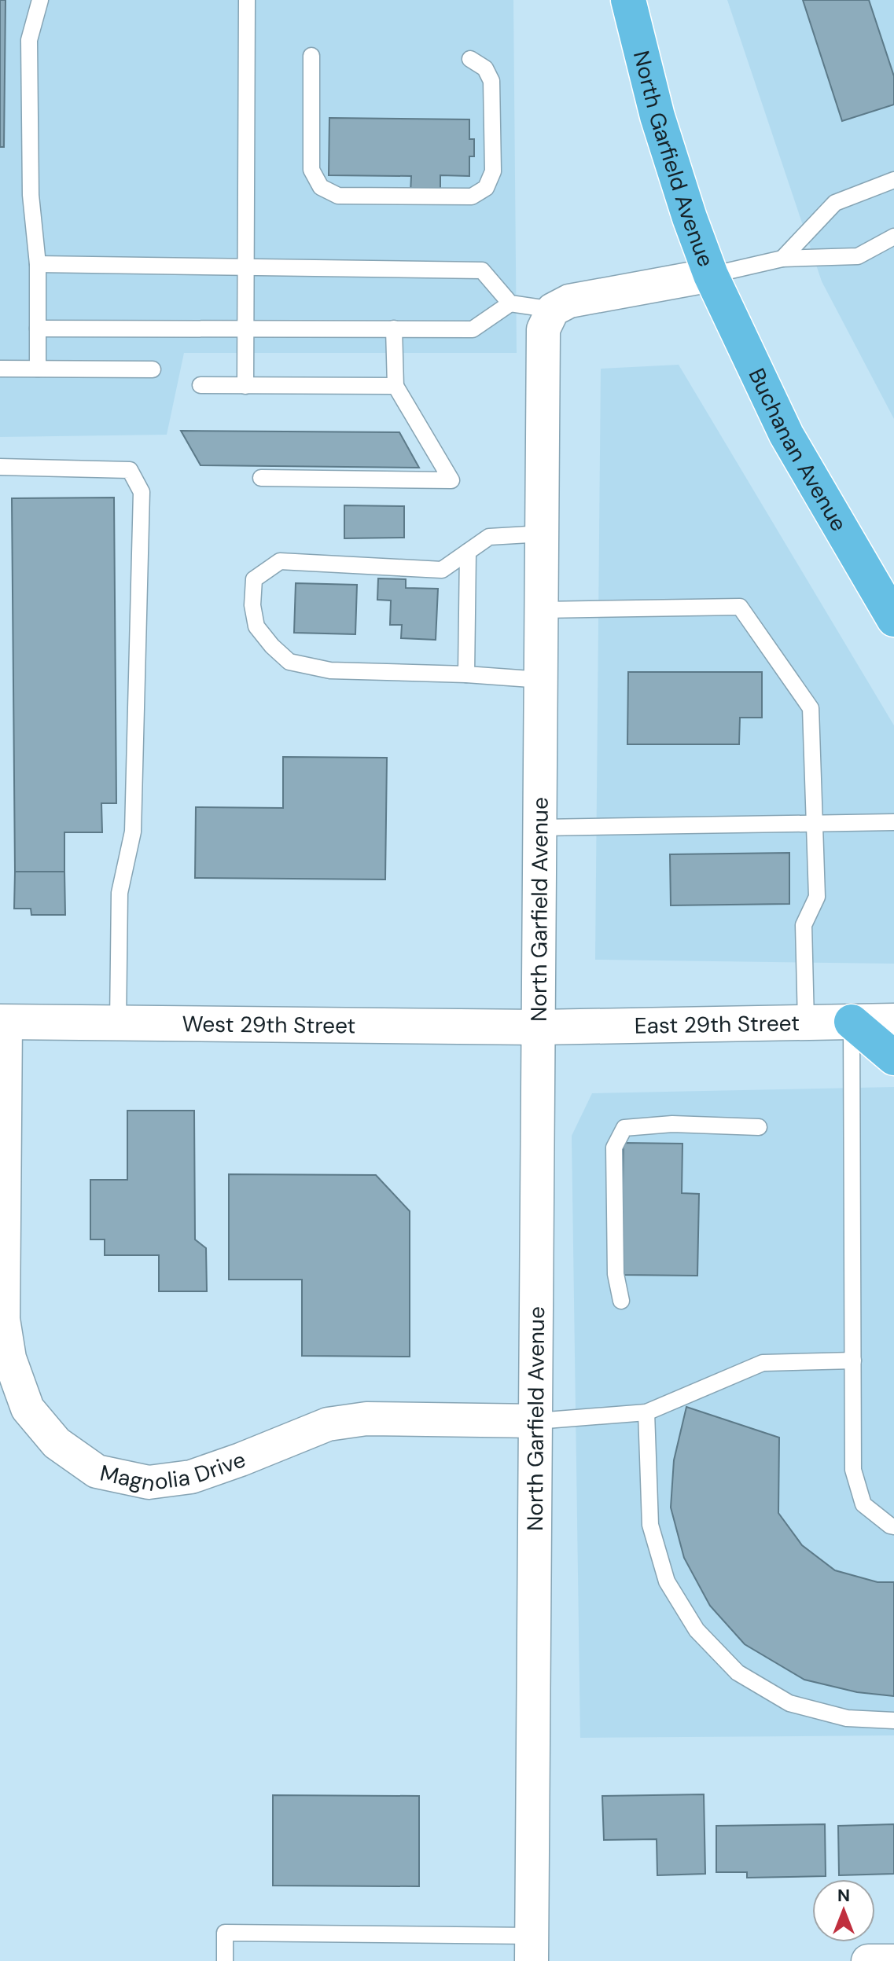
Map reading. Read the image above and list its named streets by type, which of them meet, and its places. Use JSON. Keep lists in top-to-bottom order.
{
  "streets": {
    "highway": ["North Garfield Avenue", "Buchanan Avenue"],
    "main road": ["East 29th Street", "West 29th Street"],
    "street": ["Magnolia Drive"]
  },
  "crossings": [
    ["North Garfield Avenue", "Buchanan Avenue"],
    ["North Garfield Avenue", "East 29th Street"],
    ["North Garfield Avenue", "West 29th Street"],
    ["North Garfield Avenue", "Magnolia Drive"],
    ["East 29th Street", "West 29th Street"],
    ["West 29th Street", "Magnolia Drive"]
  ],
  "north": "top"
}
